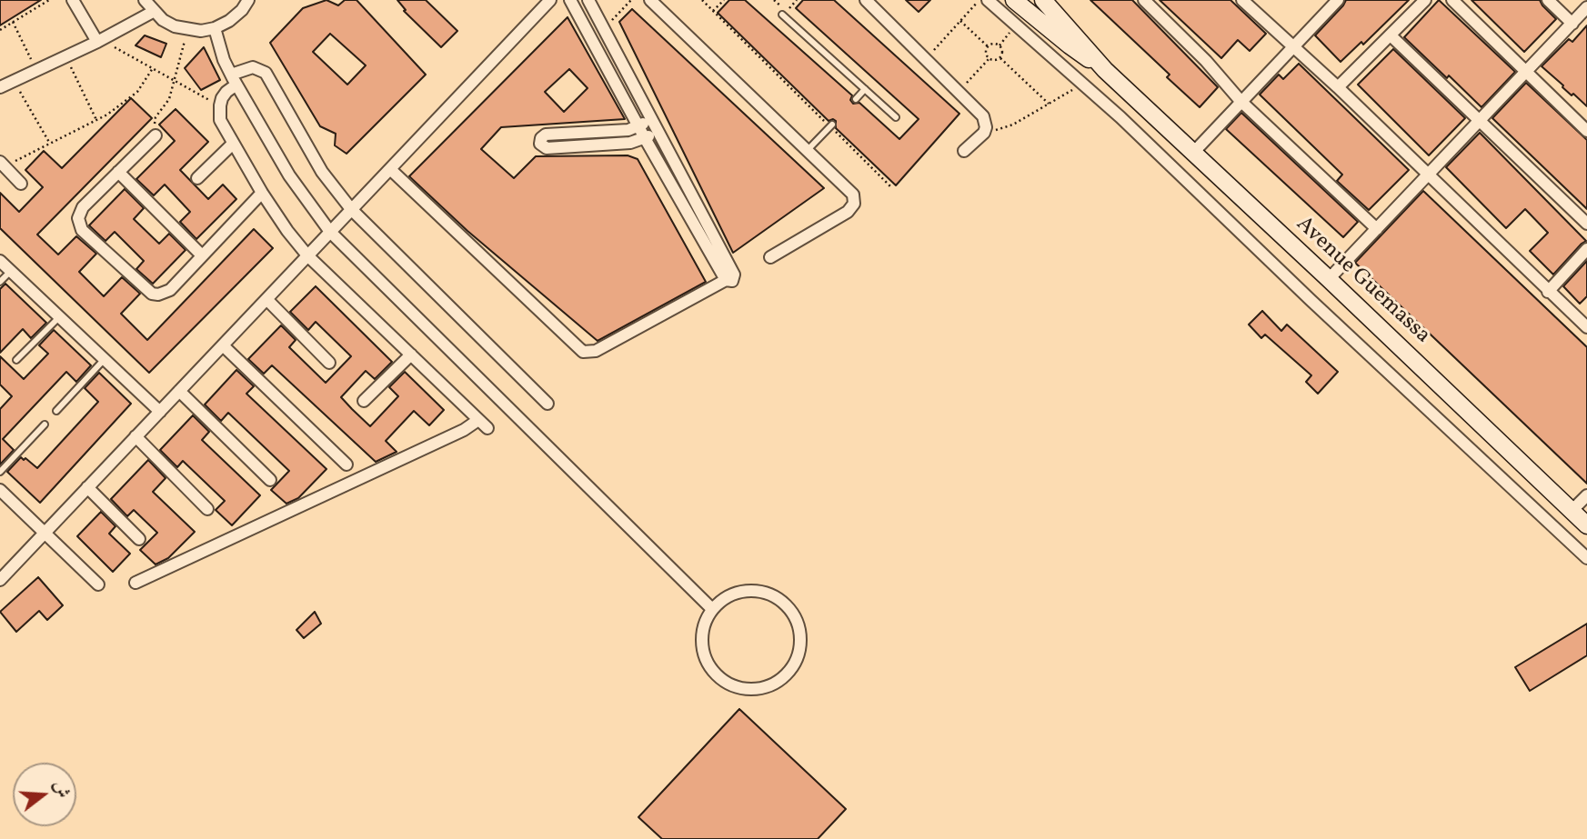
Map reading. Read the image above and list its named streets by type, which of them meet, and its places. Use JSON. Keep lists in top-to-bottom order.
{
  "streets": {
    "main road": ["Avenue Guemassa"]
  },
  "north": "right"
}
